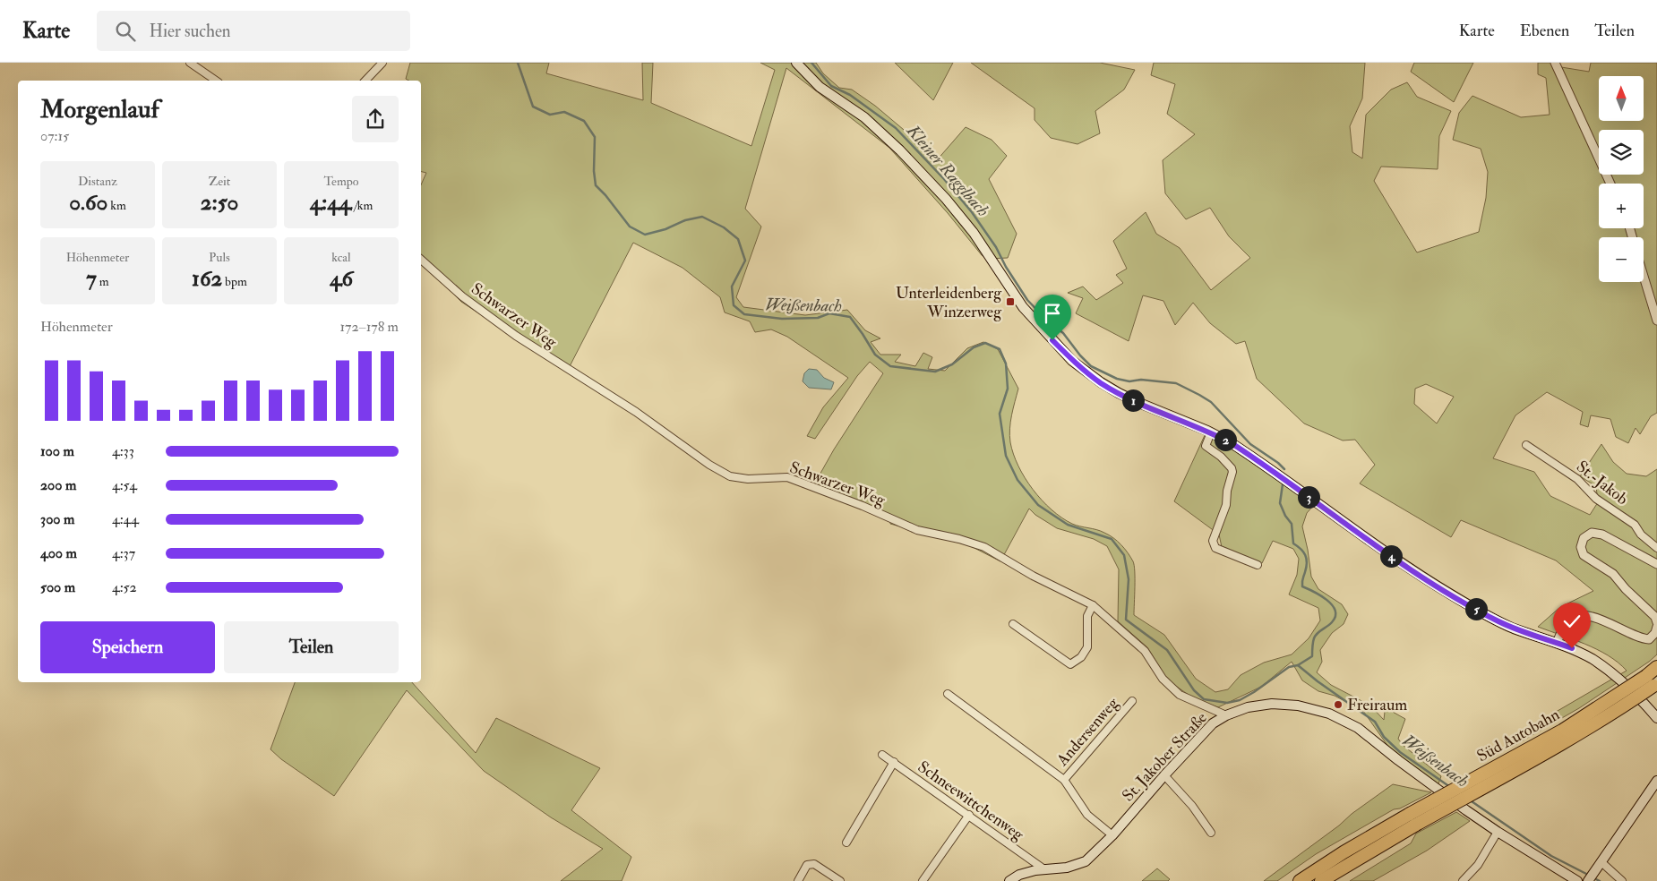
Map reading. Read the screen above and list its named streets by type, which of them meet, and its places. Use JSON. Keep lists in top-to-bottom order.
{
  "streets": {
    "highway": ["Süd Autobahn"],
    "main road": ["St. Jakober Straße"],
    "street": [
      "Schwarzer Weg",
      "St.-Jakob",
      "Andersenweg",
      "Schneewittchenweg"
    ]
  },
  "crossings": [
    ["Schwarzer Weg", "St. Jakober Straße"],
    ["St. Jakober Straße", "Schneewittchenweg"]
  ],
  "water": ["Kleiner Ragglbach", "Weißenbach"],
  "places": {
    "transit": ["Unterleidenberg Winzerweg"],
    "other": ["Freiraum"]
  },
  "north": "top",
  "page": {
    "header": "Karte",
    "search": "Hier suchen",
    "nav": ["Karte", "Ebenen", "Teilen"],
    "map_buttons": ["+", "−"],
    "heading": ["Morgenlauf", "07:15"],
    "stats": [
      ["Distanz", "0.60 km"],
      ["Zeit", "2:50"],
      ["Tempo", "4:44 /km"],
      ["Höhenmeter", "7 m"],
      ["Puls", "162 bpm"],
      ["kcal", "46"]
    ],
    "chart": ["Höhenmeter", "172–178 m"],
    "pins": [
      "1",
      "2",
      "3",
      "4",
      "5"
    ],
    "list": [
      {
        "name": "100 m",
        "note": "4:33"
      },
      {
        "name": "200 m",
        "note": "4:54"
      },
      {
        "name": "300 m",
        "note": "4:44"
      },
      {
        "name": "400 m",
        "note": "4:37"
      },
      {
        "name": "500 m",
        "note": "4:52"
      }
    ],
    "buttons": ["Speichern", "Teilen"]
  }
}
